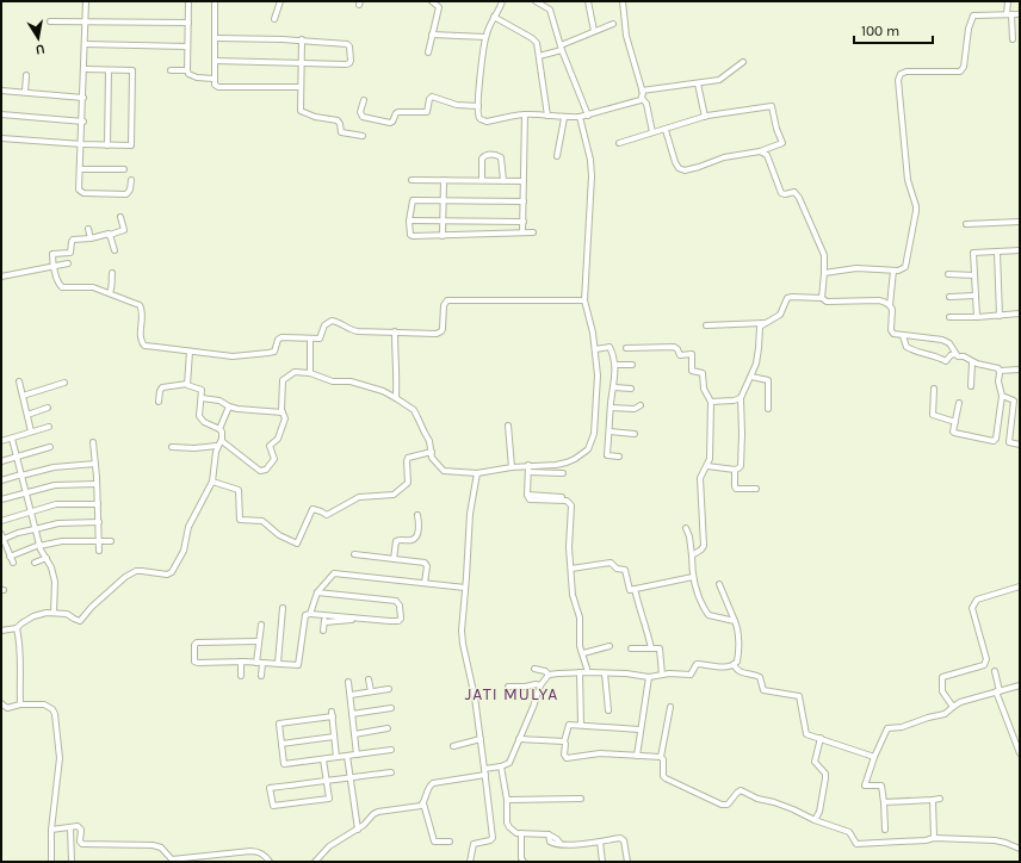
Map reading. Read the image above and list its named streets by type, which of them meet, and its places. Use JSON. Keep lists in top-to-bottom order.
{
  "districts": ["JATI MULYA"],
  "scale_bar": "100 m",
  "north": "bottom"
}
